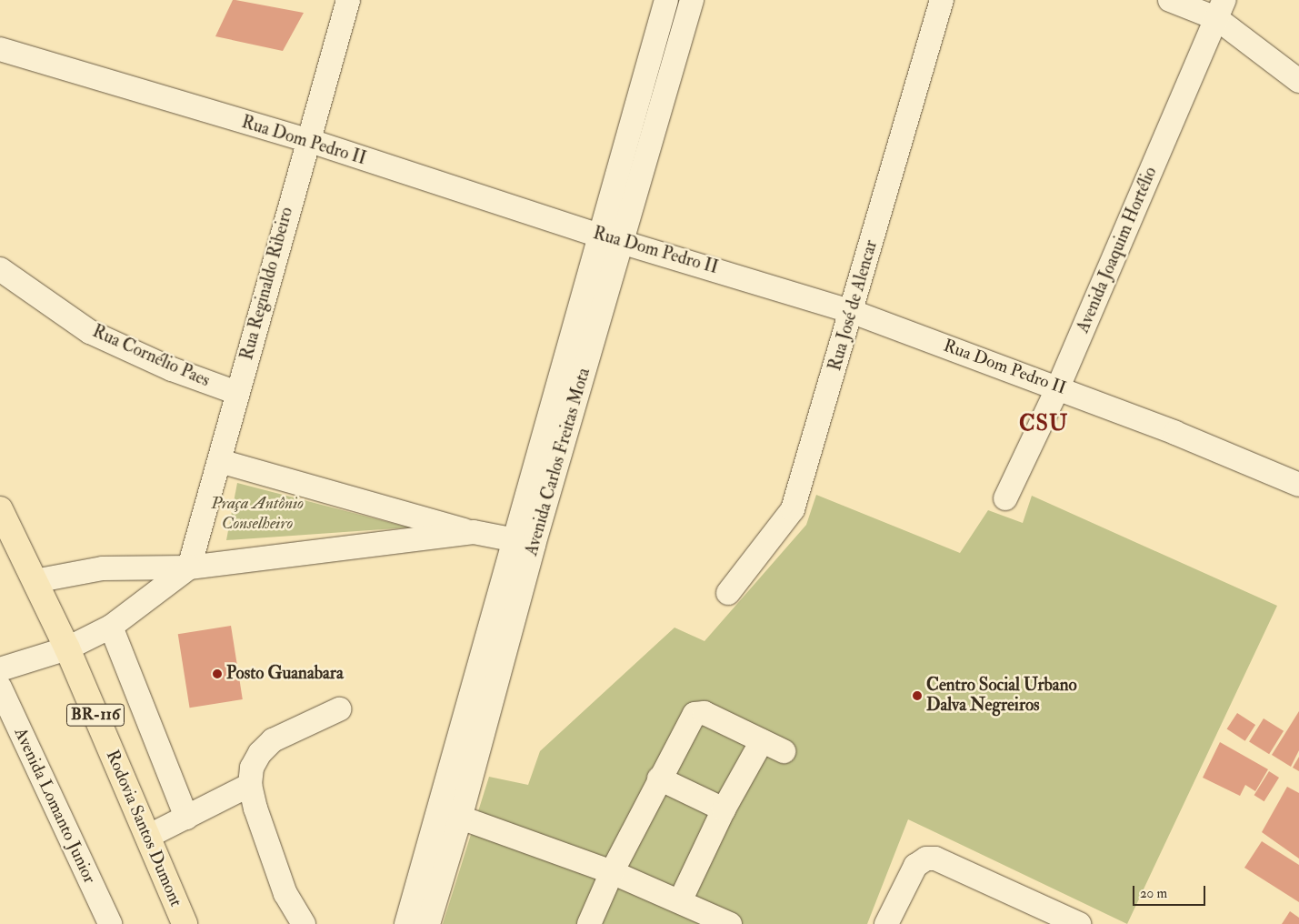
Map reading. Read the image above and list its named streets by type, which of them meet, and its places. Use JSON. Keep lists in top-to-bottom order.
{
  "streets": {
    "highway": ["BR-116", "Rodovia Santos Dumont"],
    "street": [
      "Rua Dom Pedro II",
      "Avenida Joaquim Hortélio",
      "Rua Reginaldo Ribeiro",
      "Rua José de Alencar",
      "Rua Cornélio Paes",
      "Avenida Carlos Freitas Mota",
      "Avenida Lomanto Junior"
    ]
  },
  "crossings": [
    ["Rua Dom Pedro II", "Avenida Joaquim Hortélio"],
    ["Rua Dom Pedro II", "Rua Reginaldo Ribeiro"],
    ["Rua Dom Pedro II", "Rua José de Alencar"],
    ["Rua Dom Pedro II", "Avenida Carlos Freitas Mota"],
    ["Rua Reginaldo Ribeiro", "Rua Cornélio Paes"]
  ],
  "districts": ["CSU"],
  "parks": ["Praça Antônio Conselheiro"],
  "places": ["Posto Guanabara", "Centro Social Urbano Dalva Negreiros"],
  "scale_bar": "20 m"
}
